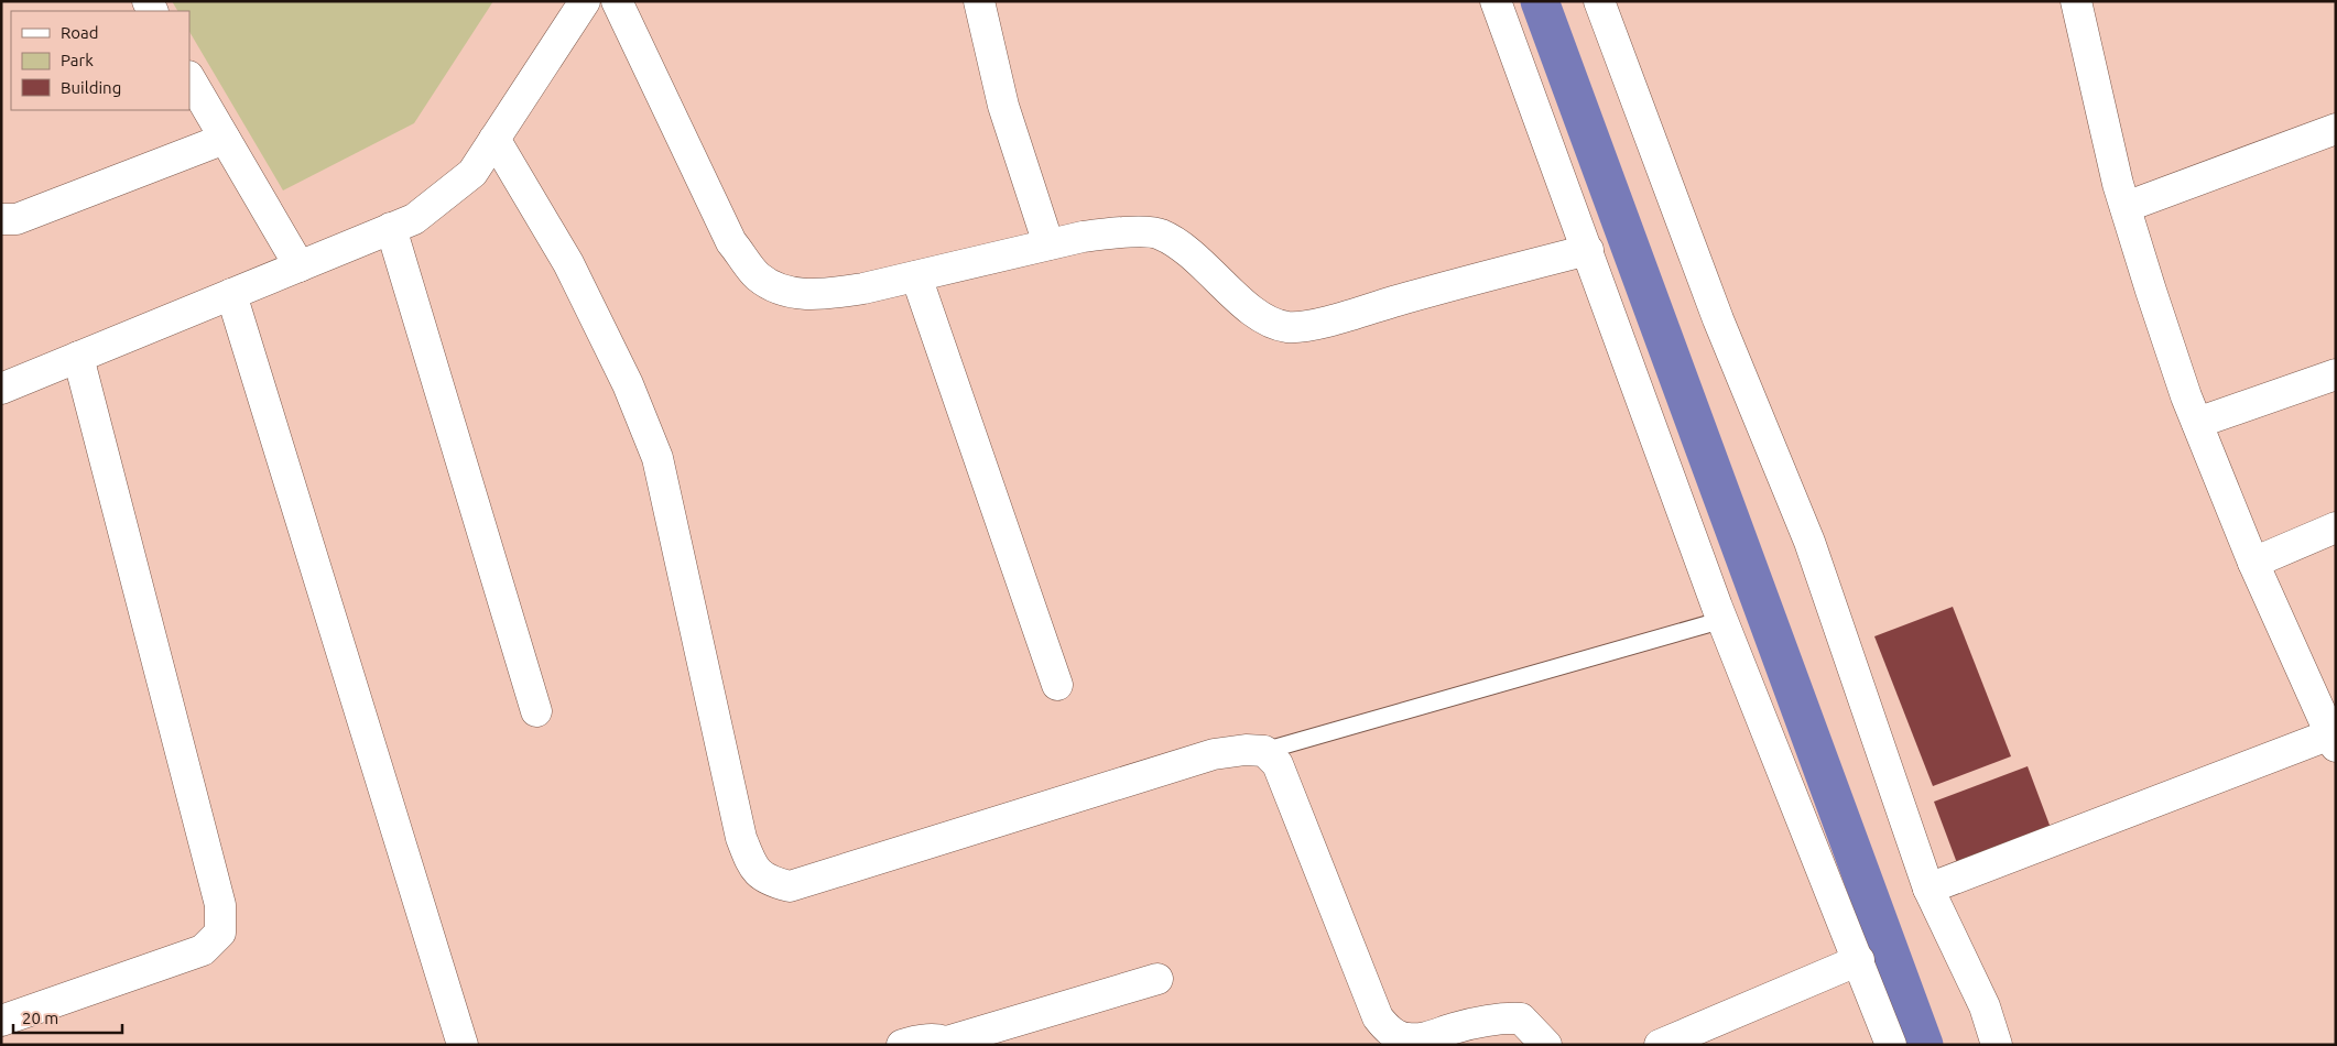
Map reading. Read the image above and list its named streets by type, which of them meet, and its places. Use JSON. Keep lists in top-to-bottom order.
{
  "legend": ["Road", "Park", "Building"],
  "scale_bar": "20 m"
}
